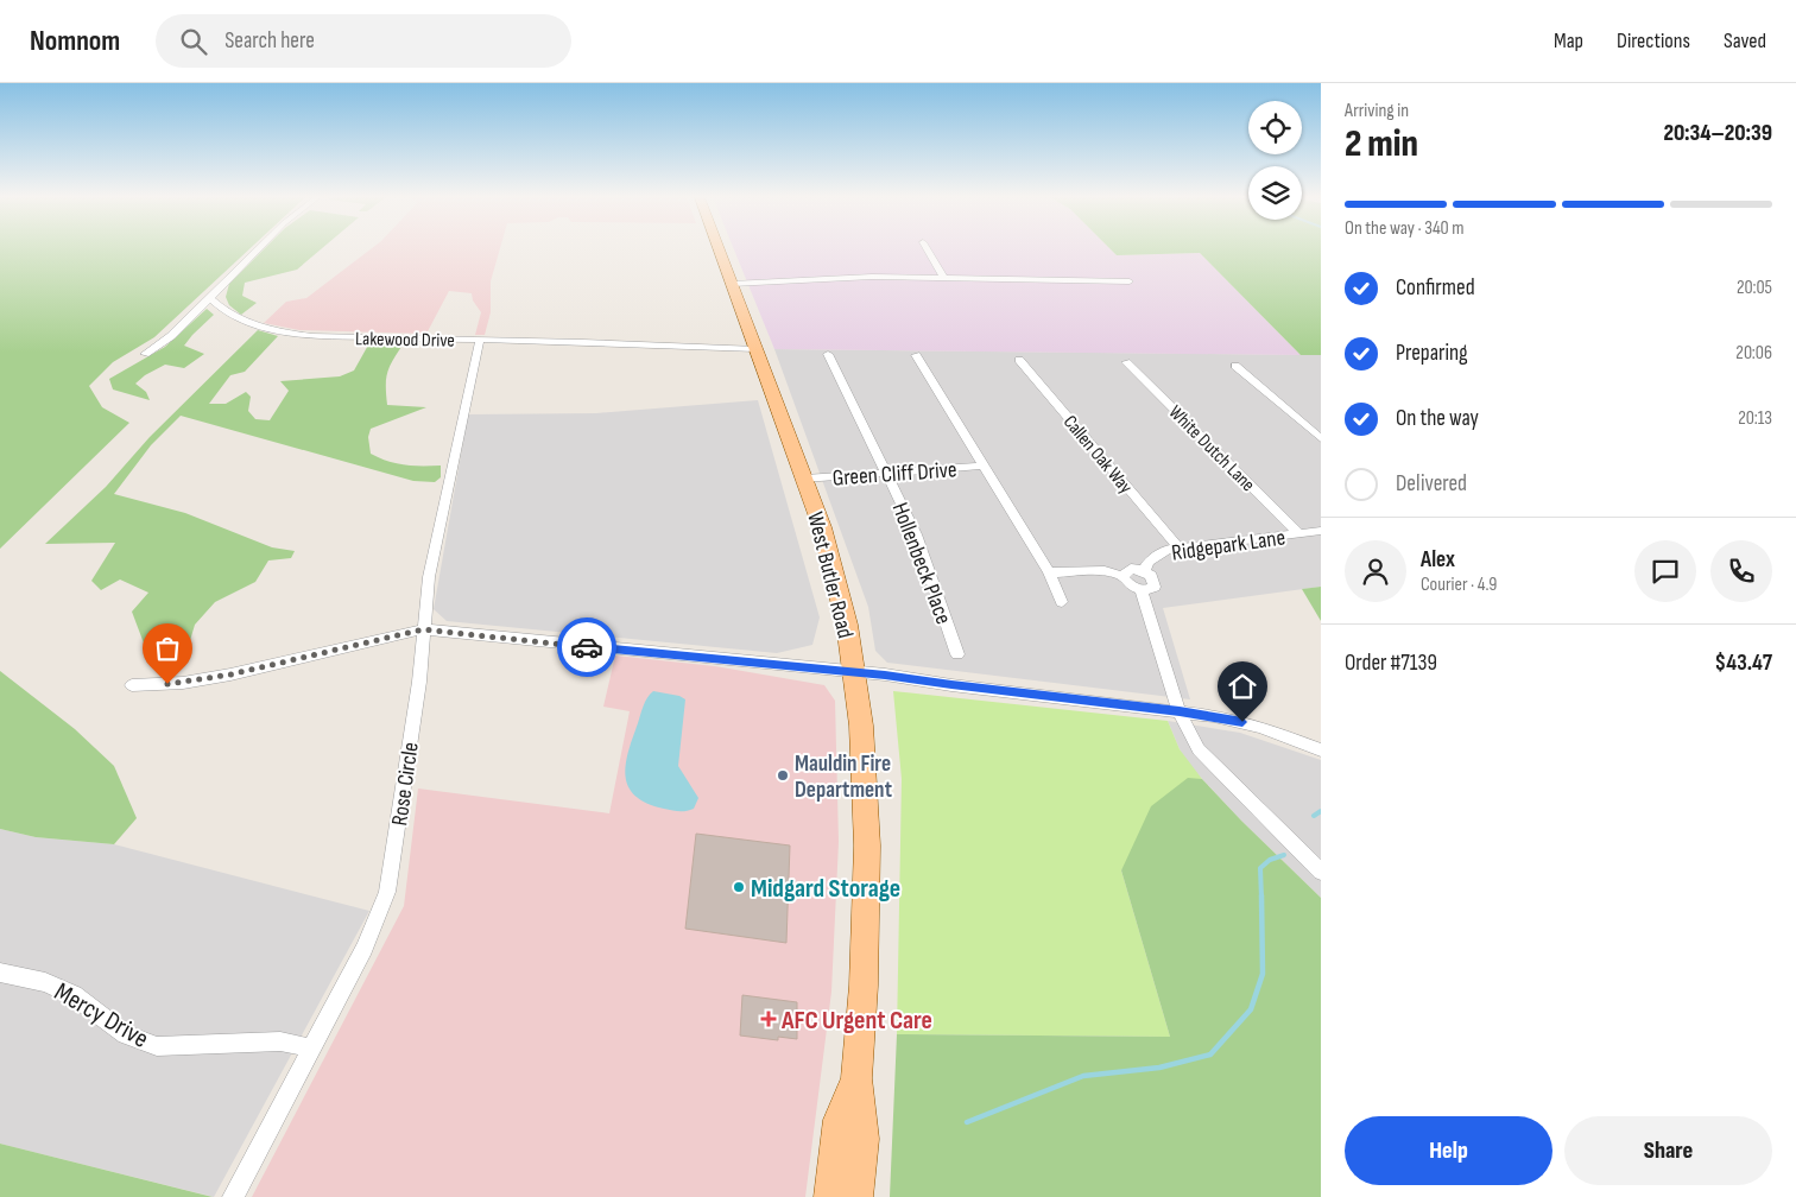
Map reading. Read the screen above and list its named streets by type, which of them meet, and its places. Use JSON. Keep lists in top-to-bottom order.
{
  "streets": {
    "main road": ["West Butler Road"],
    "street": [
      "Lakewood Drive",
      "White Dutch Lane",
      "Callen Oak Way",
      "Green Cliff Drive",
      "Ridgepark Lane",
      "Hollenbeck Place",
      "Rose Circle",
      "Mercy Drive"
    ]
  },
  "crossings": [
    ["Lakewood Drive", "West Butler Road"],
    ["Lakewood Drive", "Rose Circle"],
    ["White Dutch Lane", "Ridgepark Lane"],
    ["Callen Oak Way", "Ridgepark Lane"],
    ["Green Cliff Drive", "Hollenbeck Place"],
    ["Green Cliff Drive", "West Butler Road"],
    ["Rose Circle", "Mercy Drive"]
  ],
  "places": {
    "other": ["Mauldin Fire Department", "Midgard Storage"],
    "health": ["AFC Urgent Care"]
  },
  "page": {
    "header": "Nomnom",
    "search": "Search here",
    "nav": ["Map", "Directions", "Saved"],
    "heading": ["2 min", "Arriving in", "20:34–20:39"],
    "panel": [
      "Alex",
      "Courier · 4.9",
      "Order #7139",
      "$43.47"
    ],
    "bar": "On the way · 340 m",
    "list": [
      ["Confirmed", "20:05"],
      ["Preparing", "20:06"],
      ["On the way", "20:13"],
      "Delivered"
    ],
    "buttons": ["Help", "Share"]
  }
}
